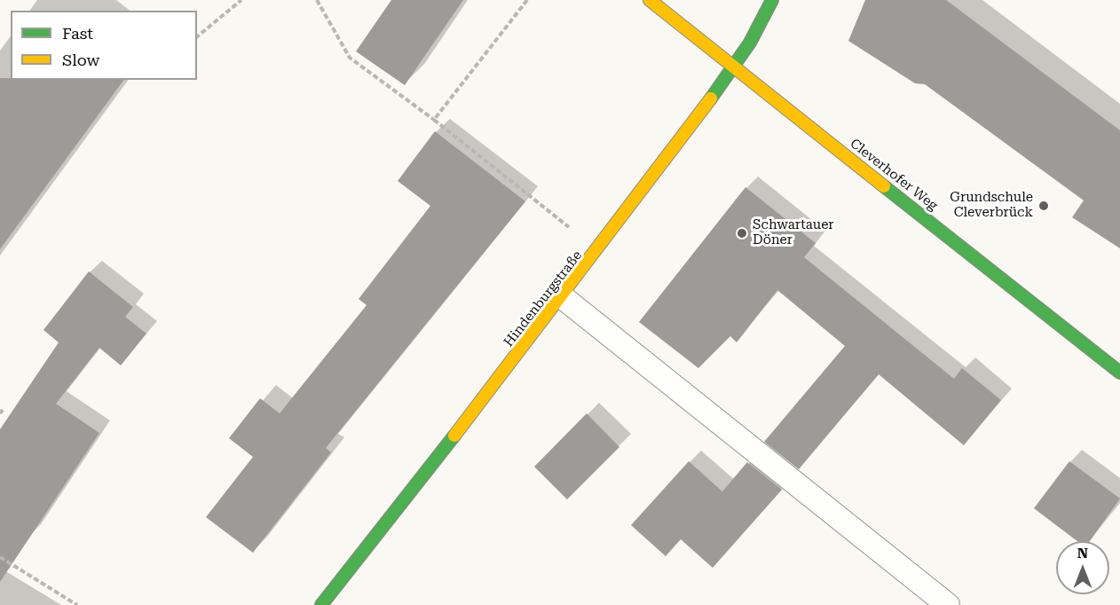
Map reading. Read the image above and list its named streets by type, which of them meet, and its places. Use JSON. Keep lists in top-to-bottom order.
{
  "streets": {
    "street": ["Cleverhofer Weg", "Hindenburgstraße"]
  },
  "crossings": [
    ["Cleverhofer Weg", "Hindenburgstraße"]
  ],
  "places": ["Grundschule Cleverbrück", "Schwartauer Döner"],
  "legend": ["Fast", "Slow"],
  "north": "top"
}
